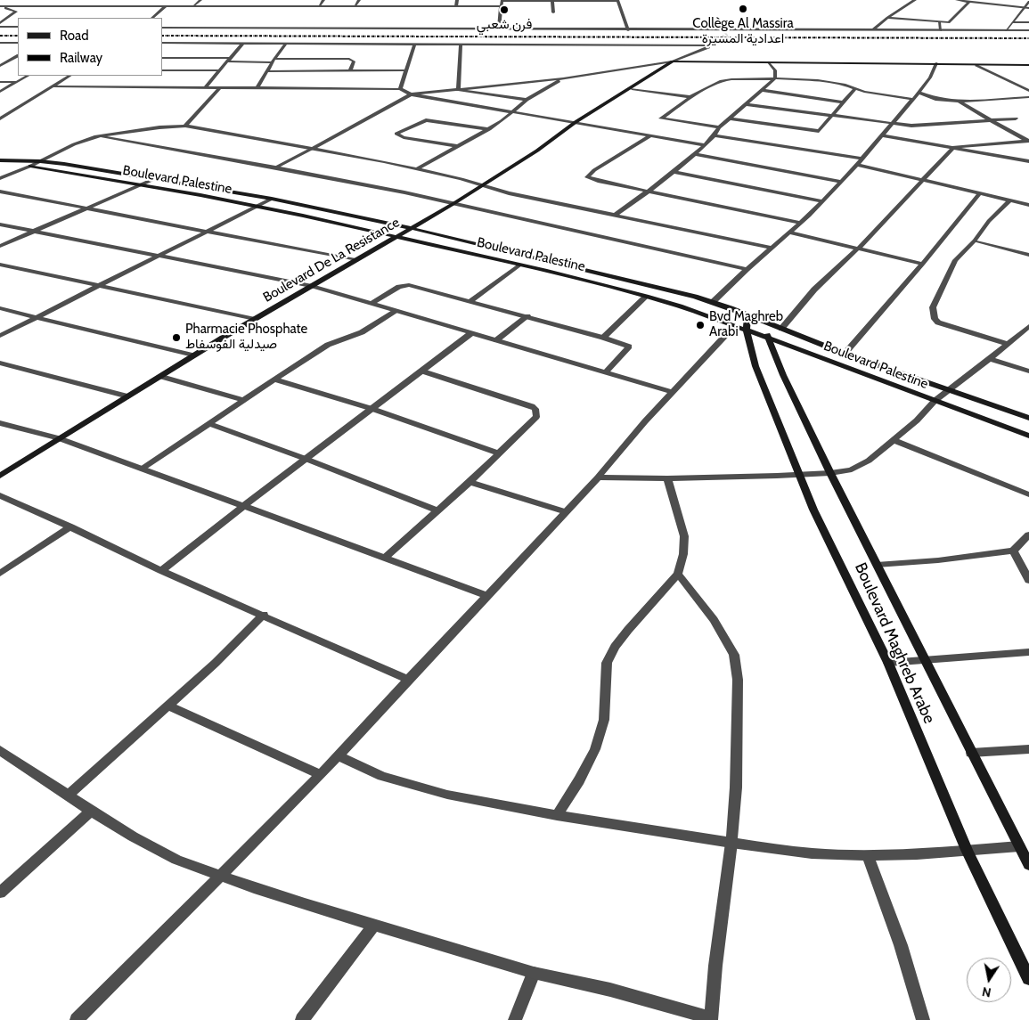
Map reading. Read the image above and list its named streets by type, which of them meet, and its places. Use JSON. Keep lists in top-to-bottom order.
{
  "streets": {
    "street": ["Boulevard Palestine", "Boulevard De La Resistance", "Boulevard Maghreb Arabe"]
  },
  "crossings": [
    ["Boulevard Palestine", "Boulevard De La Resistance"],
    ["Boulevard Palestine", "Boulevard Maghreb Arabe"]
  ],
  "places": [
    "Collège Al Massira اعدادية المسيرة",
    "فرن شعبي",
    "Bvd Maghreb Arabi",
    "Pharmacie Phosphate صيدلية الفوسفاط"
  ],
  "legend": ["Road", "Railway"],
  "north": "bottom"
}
